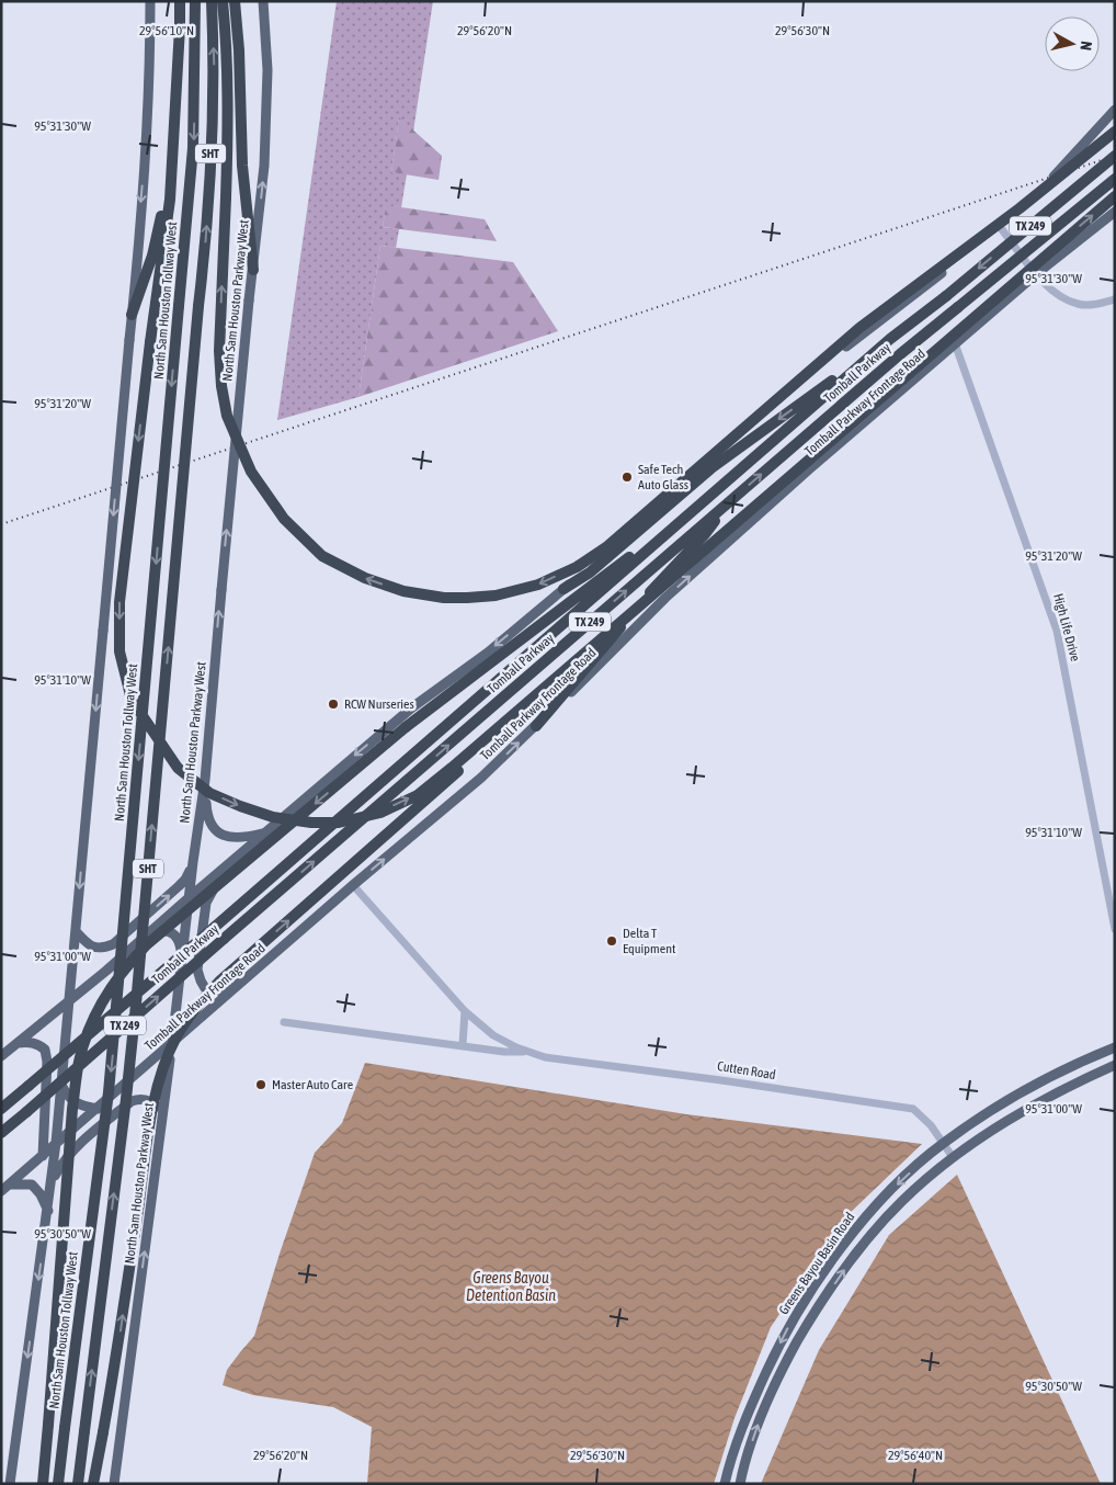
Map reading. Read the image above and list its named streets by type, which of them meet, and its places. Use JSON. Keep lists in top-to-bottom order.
{
  "streets": {
    "highway": [
      "SHT",
      "TX 249",
      "North Sam Houston Tollway West",
      "Tomball Parkway"
    ],
    "main road": ["North Sam Houston Parkway West", "Tomball Parkway Frontage Road", "Greens Bayou Basin Road"],
    "street": ["High Life Drive", "Cutten Road"]
  },
  "crossings": [
    ["North Sam Houston Parkway West", "Tomball Parkway Frontage Road"],
    ["Tomball Parkway Frontage Road", "High Life Drive"],
    ["Tomball Parkway Frontage Road", "Cutten Road"],
    ["Cutten Road", "Greens Bayou Basin Road"]
  ],
  "one_way": ["North Sam Houston Parkway West"],
  "water": ["Greens Bayou Detention Basin"],
  "places": [
    "Safe Tech Auto Glass",
    "RCW Nurseries",
    "Delta T Equipment",
    "Master Auto Care"
  ],
  "north": "right",
  "coordinates": [
    "29°56'10\"N",
    "29°56'20\"N",
    "29°56'30\"N",
    "95°31'30\"W",
    "95°31'20\"W",
    "95°31'10\"W",
    "95°31'00\"W",
    "95°30'50\"W",
    "29°56'40\"N"
  ]
}
